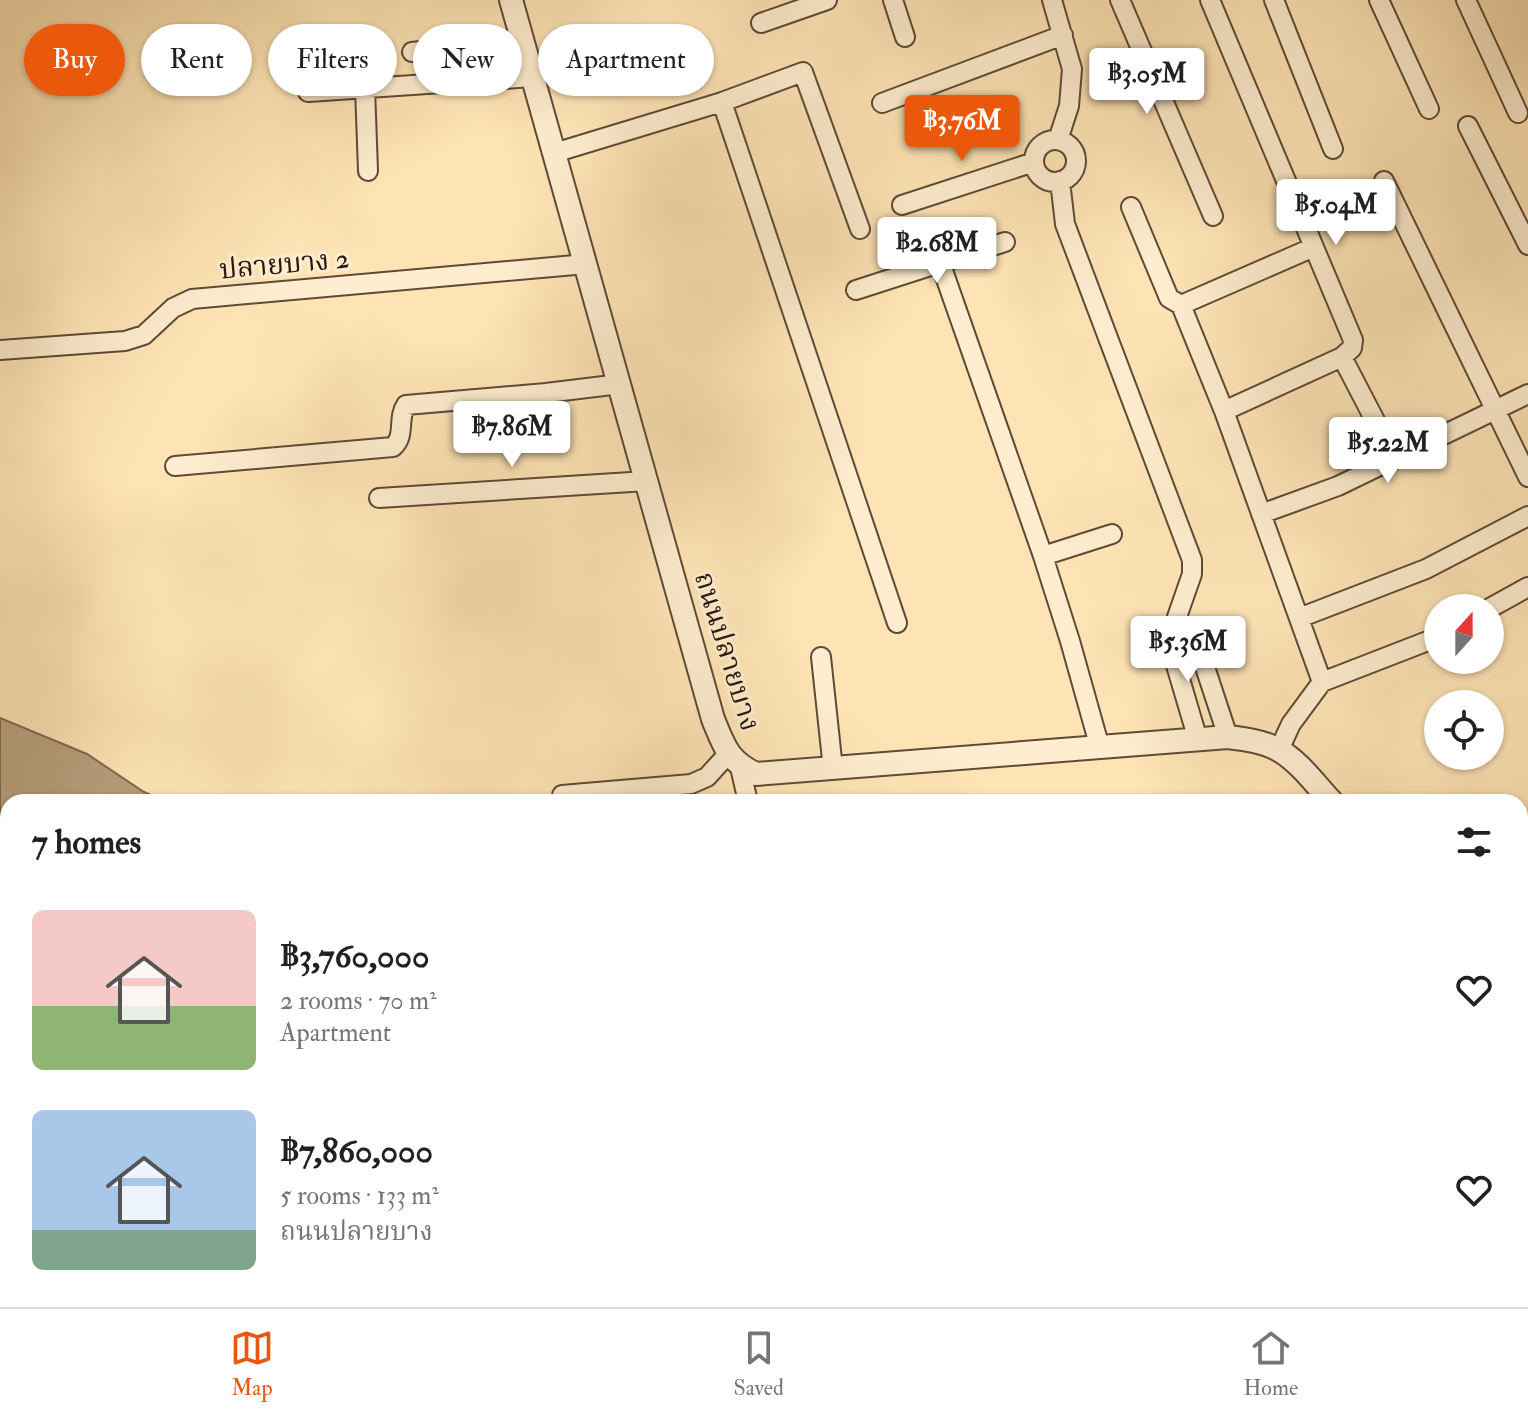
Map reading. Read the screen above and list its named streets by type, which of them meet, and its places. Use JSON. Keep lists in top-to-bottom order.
{
  "streets": {
    "street": ["ปลายบาง 2", "ถนนปลายบาง"]
  },
  "crossings": [
    ["ปลายบาง 2", "ถนนปลายบาง"]
  ],
  "north": "top",
  "page": {
    "chip": [
      "Buy",
      "Rent",
      "Filters",
      "New",
      "Apartment"
    ],
    "price": [
      "฿3.05M",
      "฿3.76M",
      "฿5.04M",
      "฿2.68M",
      "฿7.86M",
      "฿5.22M",
      "฿5.36M"
    ],
    "heading": "7 homes",
    "list": [
      {
        "name": "฿3,760,000",
        "note": "2 rooms · 70 m² · Apartment"
      },
      {
        "name": "฿7,860,000",
        "note": "5 rooms · 133 m² · ถนนปลายบาง"
      }
    ],
    "tabs": ["Map", "Saved", "Home"]
  }
}
